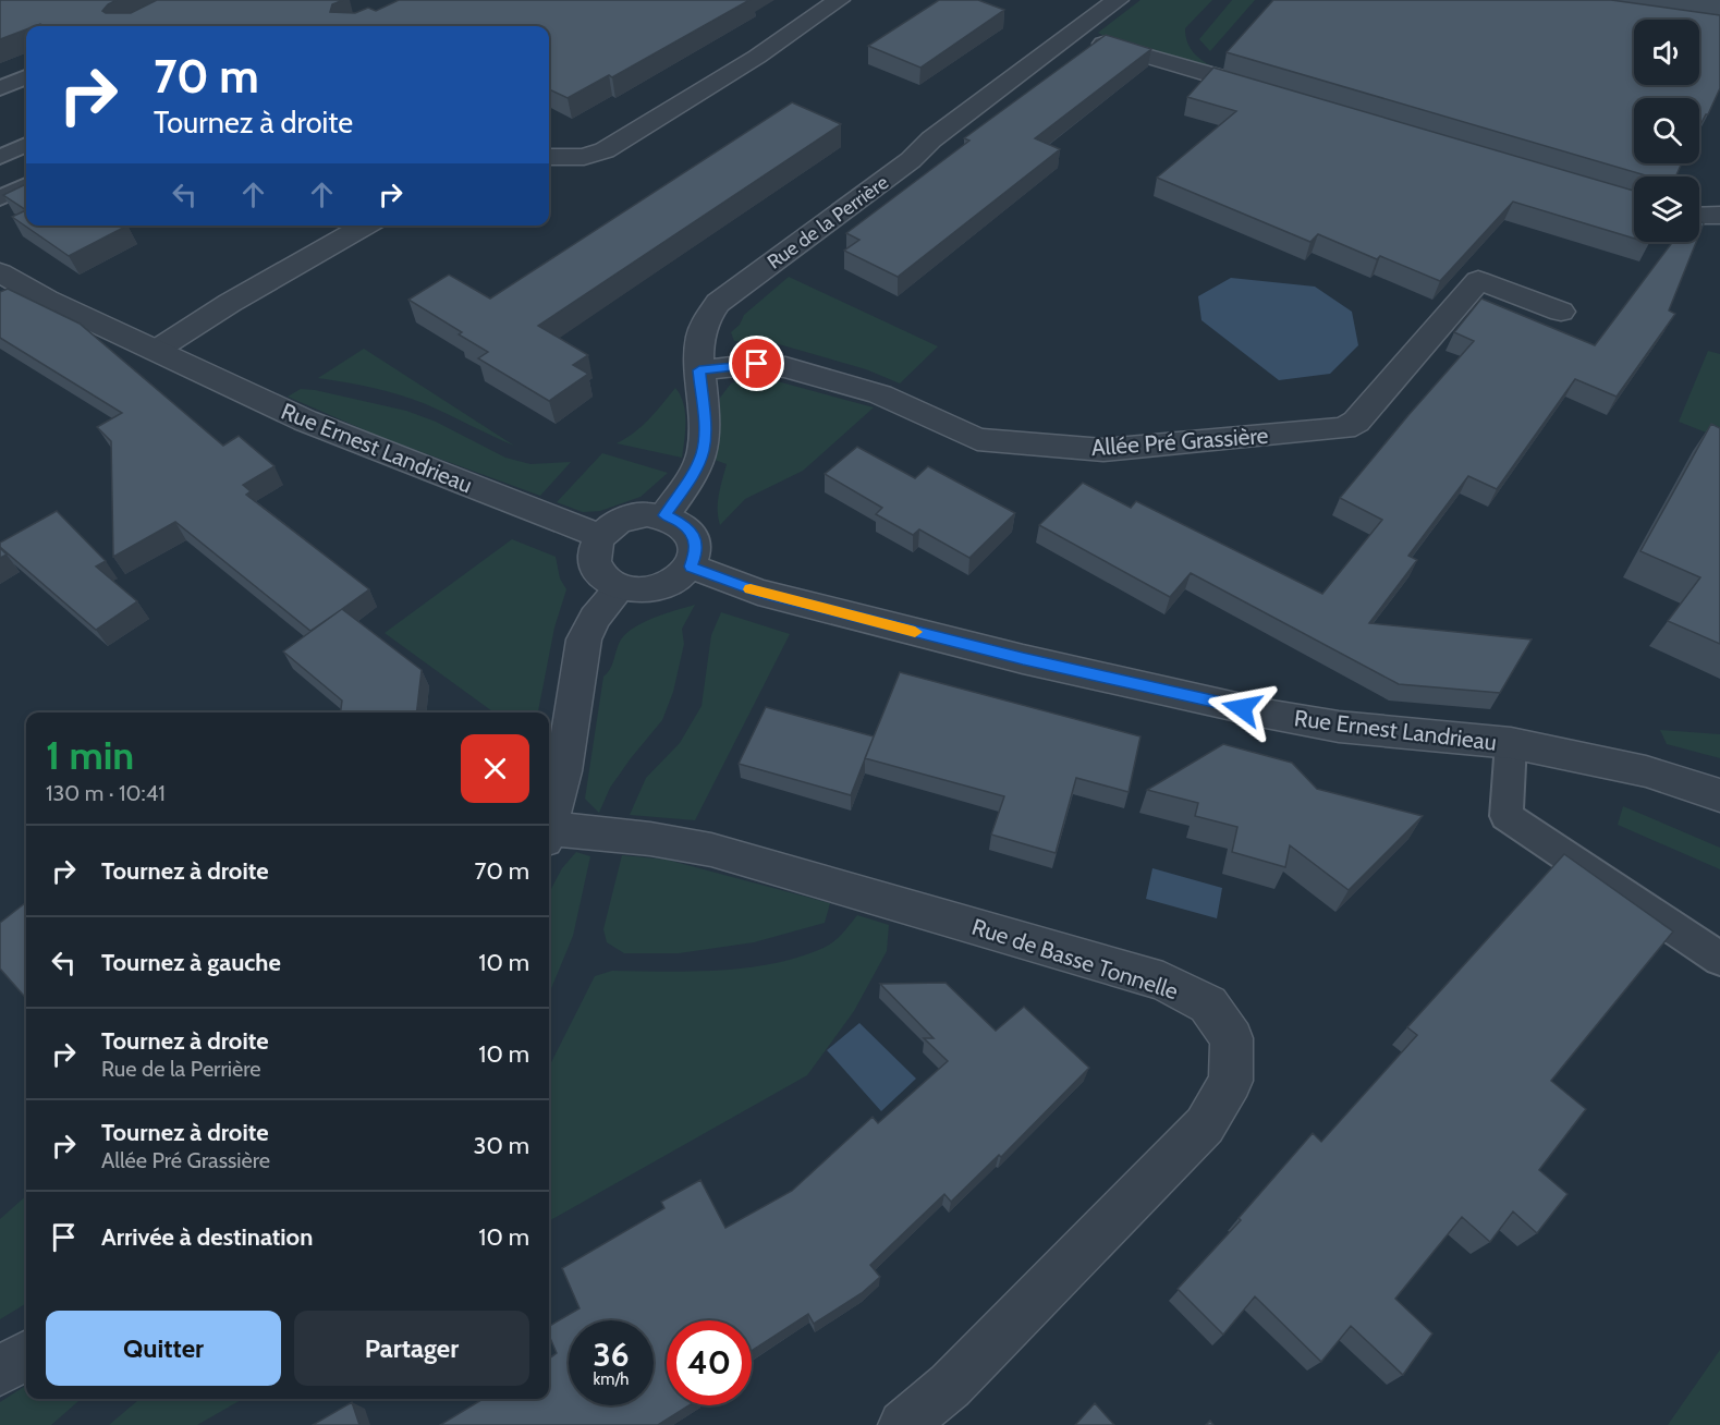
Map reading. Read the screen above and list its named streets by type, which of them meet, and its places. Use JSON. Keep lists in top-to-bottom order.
{
  "streets": {
    "street": [
      "Rue de la Perrière",
      "Allée Pré Grassière",
      "Rue Ernest Landrieau",
      "Rue de Basse Tonnelle"
    ]
  },
  "crossings": [
    ["Rue de la Perrière", "Allée Pré Grassière"],
    ["Rue de la Perrière", "Rue Ernest Landrieau"]
  ],
  "page": {
    "turn": ["70 m", "Tournez à droite"],
    "heading": ["1 min", "130 m · 10:41"],
    "list": [
      {
        "name": "Tournez à droite",
        "value": "70 m"
      },
      {
        "name": "Tournez à gauche",
        "value": "10 m"
      },
      {
        "name": "Tournez à droite",
        "note": "Rue de la Perrière",
        "value": "10 m"
      },
      {
        "name": "Tournez à droite",
        "note": "Allée Pré Grassière",
        "value": "30 m"
      },
      {
        "name": "Arrivée à destination",
        "value": "10 m"
      }
    ],
    "buttons": ["Quitter", "Partager"],
    "speed": "36 km/h",
    "limit": "40"
  }
}
